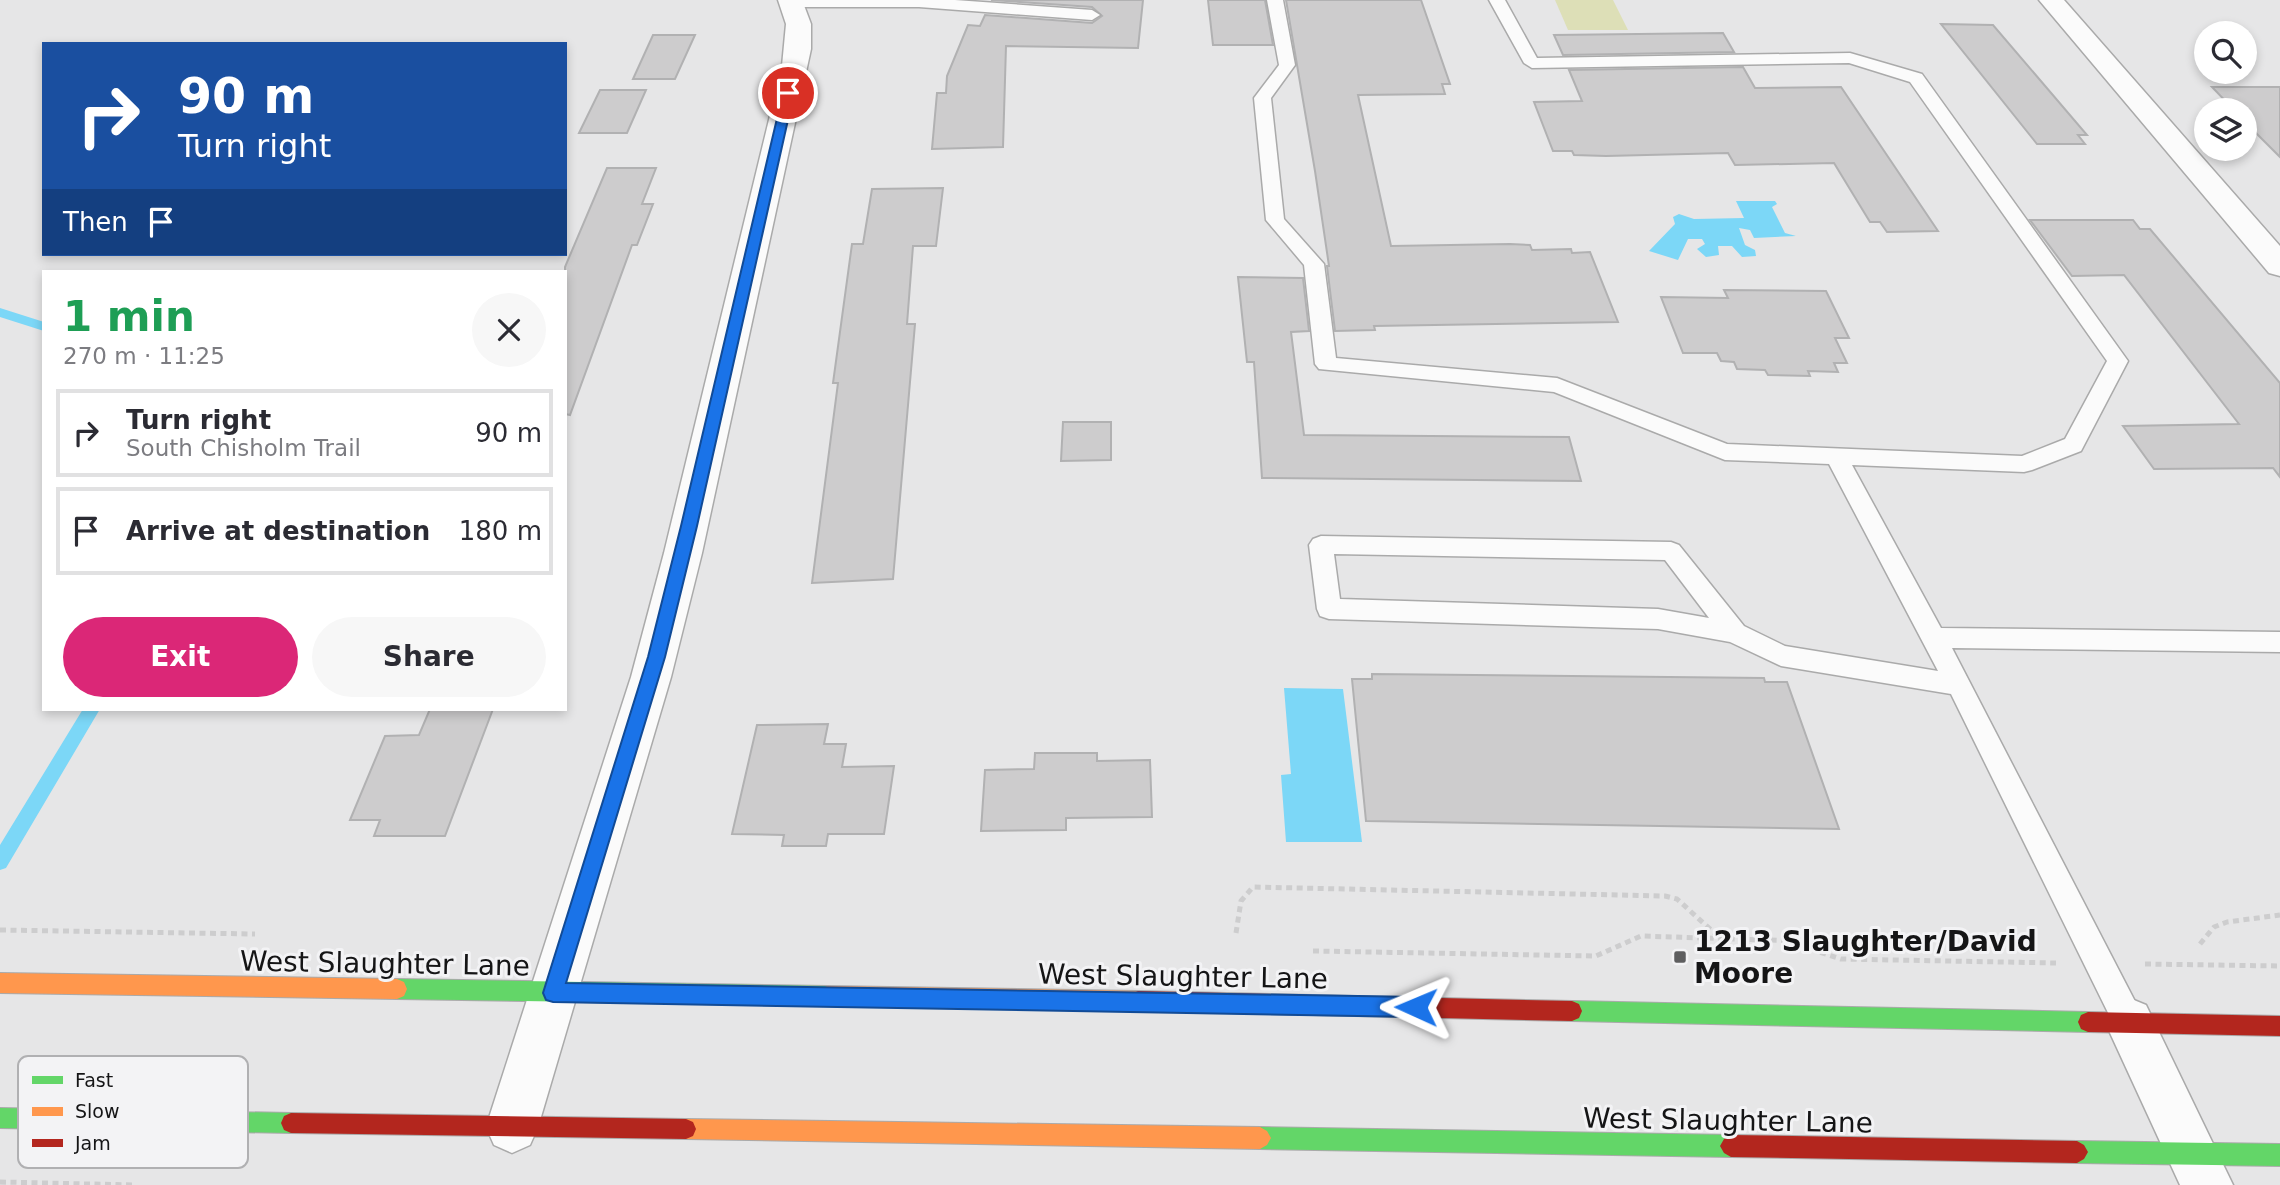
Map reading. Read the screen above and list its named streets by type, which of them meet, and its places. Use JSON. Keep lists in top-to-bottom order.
{
  "streets": {
    "main road": ["West Slaughter Lane"]
  },
  "places": {
    "transit": ["1213 Slaughter/David Moore"]
  },
  "legend": ["Fast", "Slow", "Jam"],
  "page": {
    "turn": ["90 m", "Turn right"],
    "then": "Then",
    "heading": ["1 min", "270 m · 11:25"],
    "list": [
      {
        "name": "Turn right",
        "note": "South Chisholm Trail",
        "value": "90 m"
      },
      {
        "name": "Arrive at destination",
        "value": "180 m"
      }
    ],
    "buttons": ["Exit", "Share"]
  }
}
